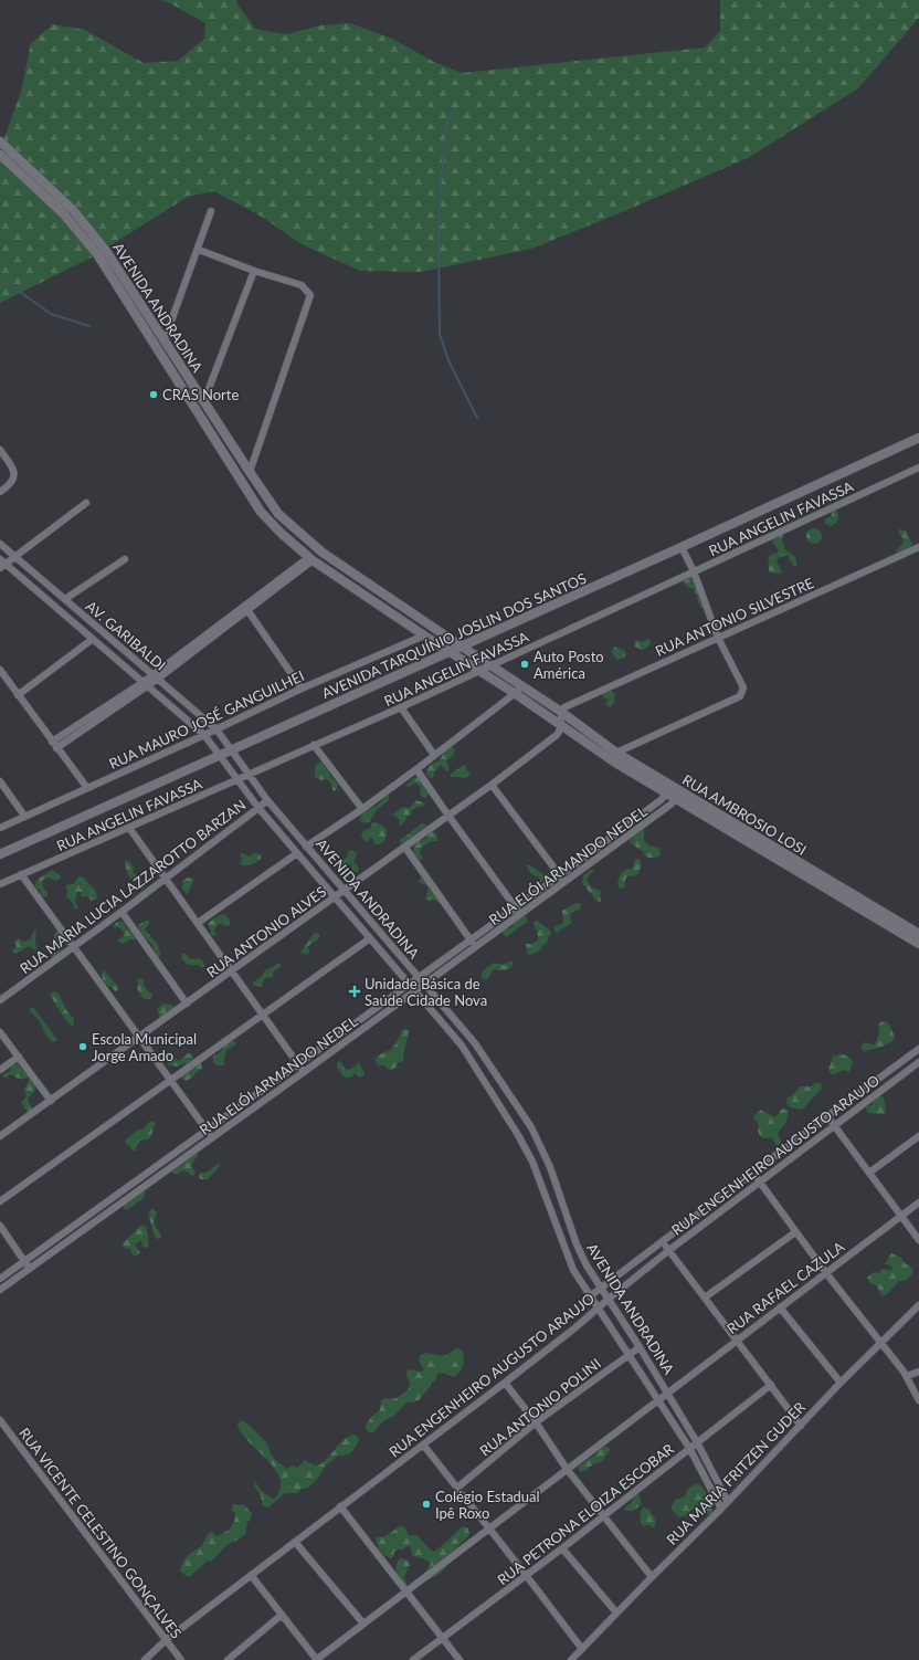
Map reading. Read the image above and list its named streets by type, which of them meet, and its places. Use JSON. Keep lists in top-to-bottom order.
{
  "streets": {
    "main road": ["AVENIDA ANDRADINA", "AVENIDA TARQUÍNIO JOSLIN DOS SANTOS", "RUA AMBROSIO LOSI"],
    "street": [
      "RUA ANGELIN FAVASSA",
      "RUA ANTONIO SILVESTRE",
      "AV. GARIBALDI",
      "RUA MAURO JOSÉ GANGUILHEI",
      "RUA ELÓI ARMANDO NEDEL",
      "RUA MARIA LUCIA LAZZAROTTO BARZAN",
      "RUA ANTONIO ALVES",
      "RUA ENGENHEIRO AUGUSTO ARAUJO",
      "RUA RAFAEL CAZULA",
      "RUA ANTONIO POLINI",
      "RUA MARIA FRITZEN GUDER",
      "RUA PETRONA ELOIZA ESCOBAR",
      "RUA VICENTE CELESTINO GONÇALVES"
    ]
  },
  "crossings": [
    ["AVENIDA ANDRADINA", "RUA ANGELIN FAVASSA"],
    ["AVENIDA ANDRADINA", "AV. GARIBALDI"],
    ["AVENIDA ANDRADINA", "AVENIDA TARQUÍNIO JOSLIN DOS SANTOS"],
    ["AVENIDA ANDRADINA", "RUA MAURO JOSÉ GANGUILHEI"],
    ["AVENIDA ANDRADINA", "RUA AMBROSIO LOSI"],
    ["AVENIDA ANDRADINA", "RUA ELÓI ARMANDO NEDEL"],
    ["AVENIDA ANDRADINA", "RUA MARIA LUCIA LAZZAROTTO BARZAN"],
    ["AVENIDA ANDRADINA", "RUA ANTONIO ALVES"],
    ["AVENIDA ANDRADINA", "RUA ENGENHEIRO AUGUSTO ARAUJO"],
    ["AVENIDA ANDRADINA", "RUA RAFAEL CAZULA"],
    ["AVENIDA ANDRADINA", "RUA ANTONIO POLINI"],
    ["AVENIDA ANDRADINA", "RUA MARIA FRITZEN GUDER"],
    ["AVENIDA ANDRADINA", "RUA PETRONA ELOIZA ESCOBAR"],
    ["RUA ANGELIN FAVASSA", "AV. GARIBALDI"],
    ["RUA ANTONIO SILVESTRE", "RUA AMBROSIO LOSI"],
    ["AV. GARIBALDI", "AVENIDA TARQUÍNIO JOSLIN DOS SANTOS"],
    ["AV. GARIBALDI", "RUA MAURO JOSÉ GANGUILHEI"],
    ["AV. GARIBALDI", "RUA ELÓI ARMANDO NEDEL"],
    ["AV. GARIBALDI", "RUA MARIA LUCIA LAZZAROTTO BARZAN"],
    ["AV. GARIBALDI", "RUA ANTONIO ALVES"],
    ["AV. GARIBALDI", "RUA ENGENHEIRO AUGUSTO ARAUJO"],
    ["AV. GARIBALDI", "RUA RAFAEL CAZULA"],
    ["AV. GARIBALDI", "RUA ANTONIO POLINI"],
    ["AV. GARIBALDI", "RUA MARIA FRITZEN GUDER"],
    ["AV. GARIBALDI", "RUA PETRONA ELOIZA ESCOBAR"],
    ["RUA AMBROSIO LOSI", "RUA ELÓI ARMANDO NEDEL"],
    ["RUA AMBROSIO LOSI", "RUA ANTONIO ALVES"],
    ["RUA ENGENHEIRO AUGUSTO ARAUJO", "RUA VICENTE CELESTINO GONÇALVES"]
  ],
  "places": {
    "other": [
      "CRAS Norte",
      "Auto Posto América",
      "Escola Municipal Jorge Amado",
      "Colégio Estadual Ipê Roxo"
    ],
    "health": ["Unidade Básica de Saúde Cidade Nova"]
  }
}
